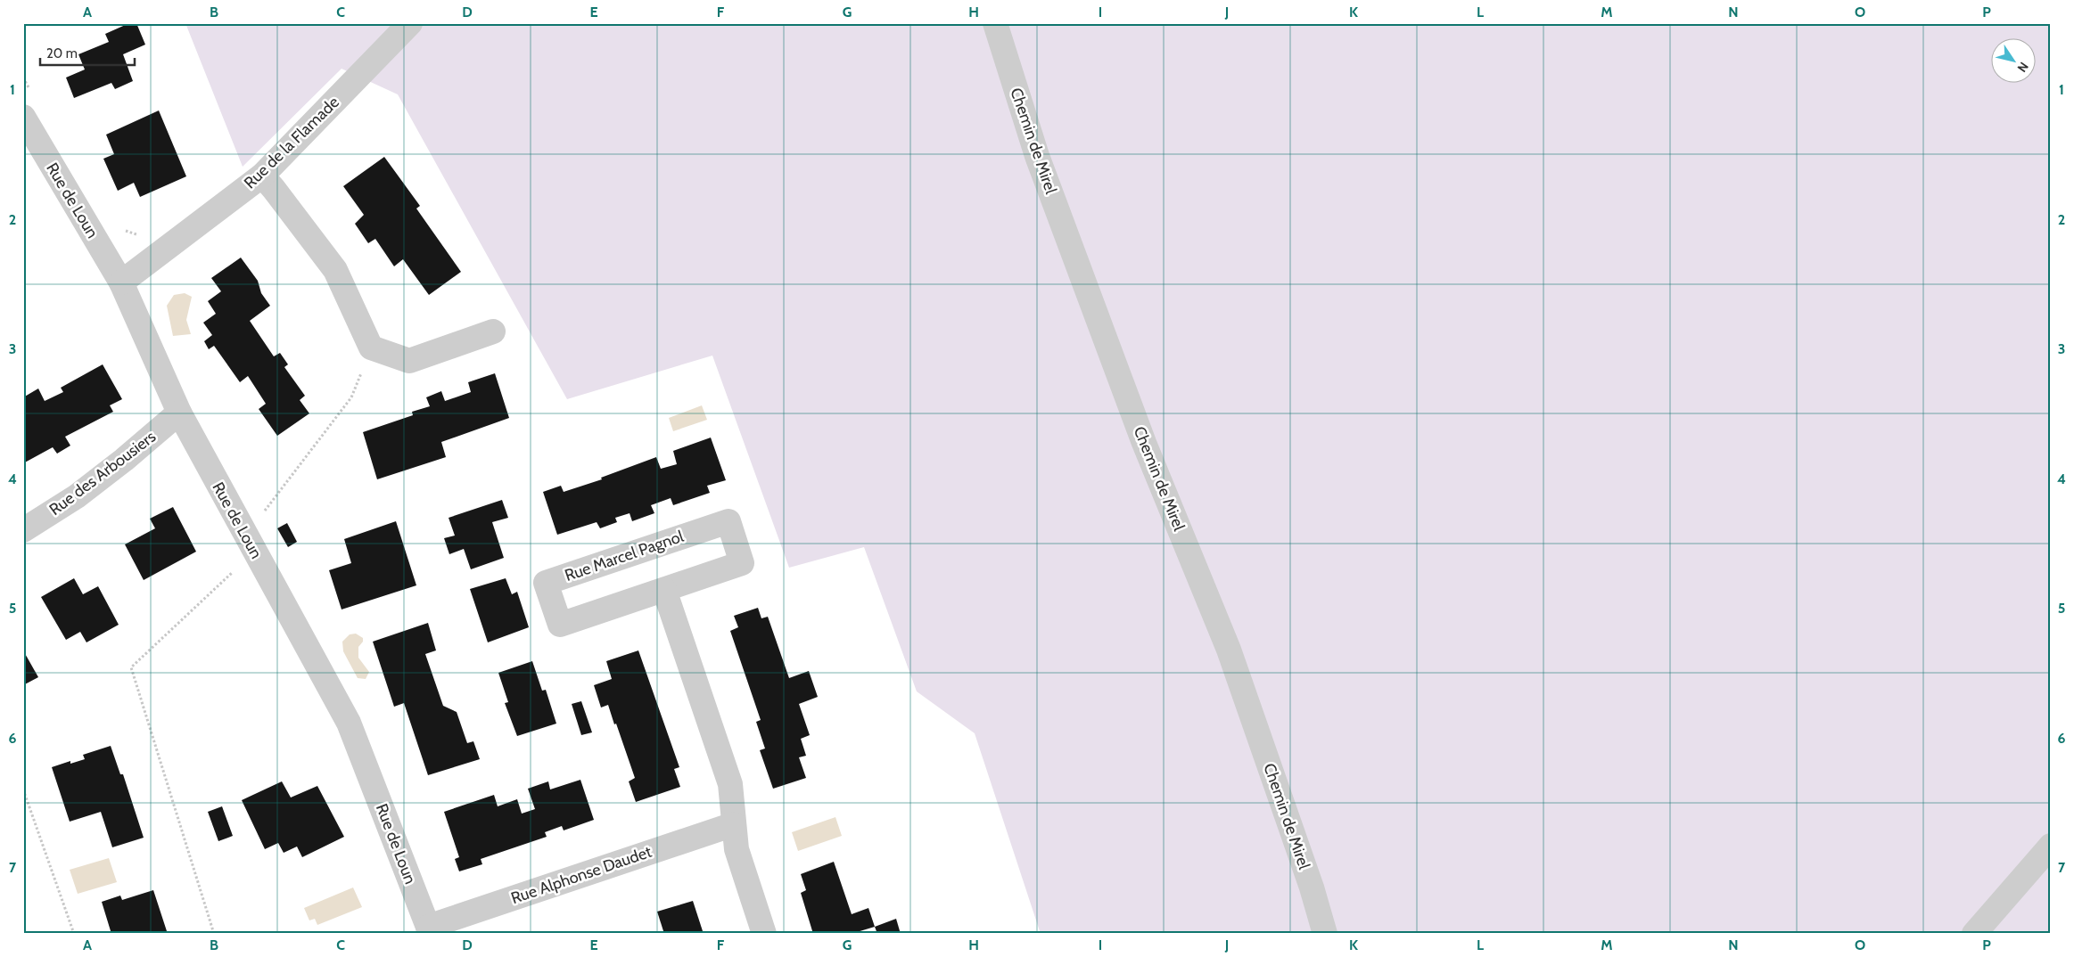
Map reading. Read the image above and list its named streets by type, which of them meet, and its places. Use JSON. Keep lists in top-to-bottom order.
{
  "streets": {
    "street": [
      "Chemin de Mirel",
      "Rue de la Flamade",
      "Rue de Loun",
      "Rue des Arbousiers",
      "Rue Marcel Pagnol",
      "Rue Alphonse Daudet"
    ]
  },
  "crossings": [
    ["Rue de la Flamade", "Rue de Loun"],
    ["Rue de Loun", "Rue des Arbousiers"],
    ["Rue de Loun", "Rue Alphonse Daudet"]
  ],
  "scale_bar": "20 m",
  "north": "bottom right",
  "grid": {
    "columns": [
      "A",
      "B",
      "C",
      "D",
      "E",
      "F",
      "G",
      "H",
      "I",
      "J",
      "K",
      "L",
      "M",
      "N",
      "O",
      "P"
    ],
    "rows": [
      "1",
      "2",
      "3",
      "4",
      "5",
      "6",
      "7"
    ]
  }
}
